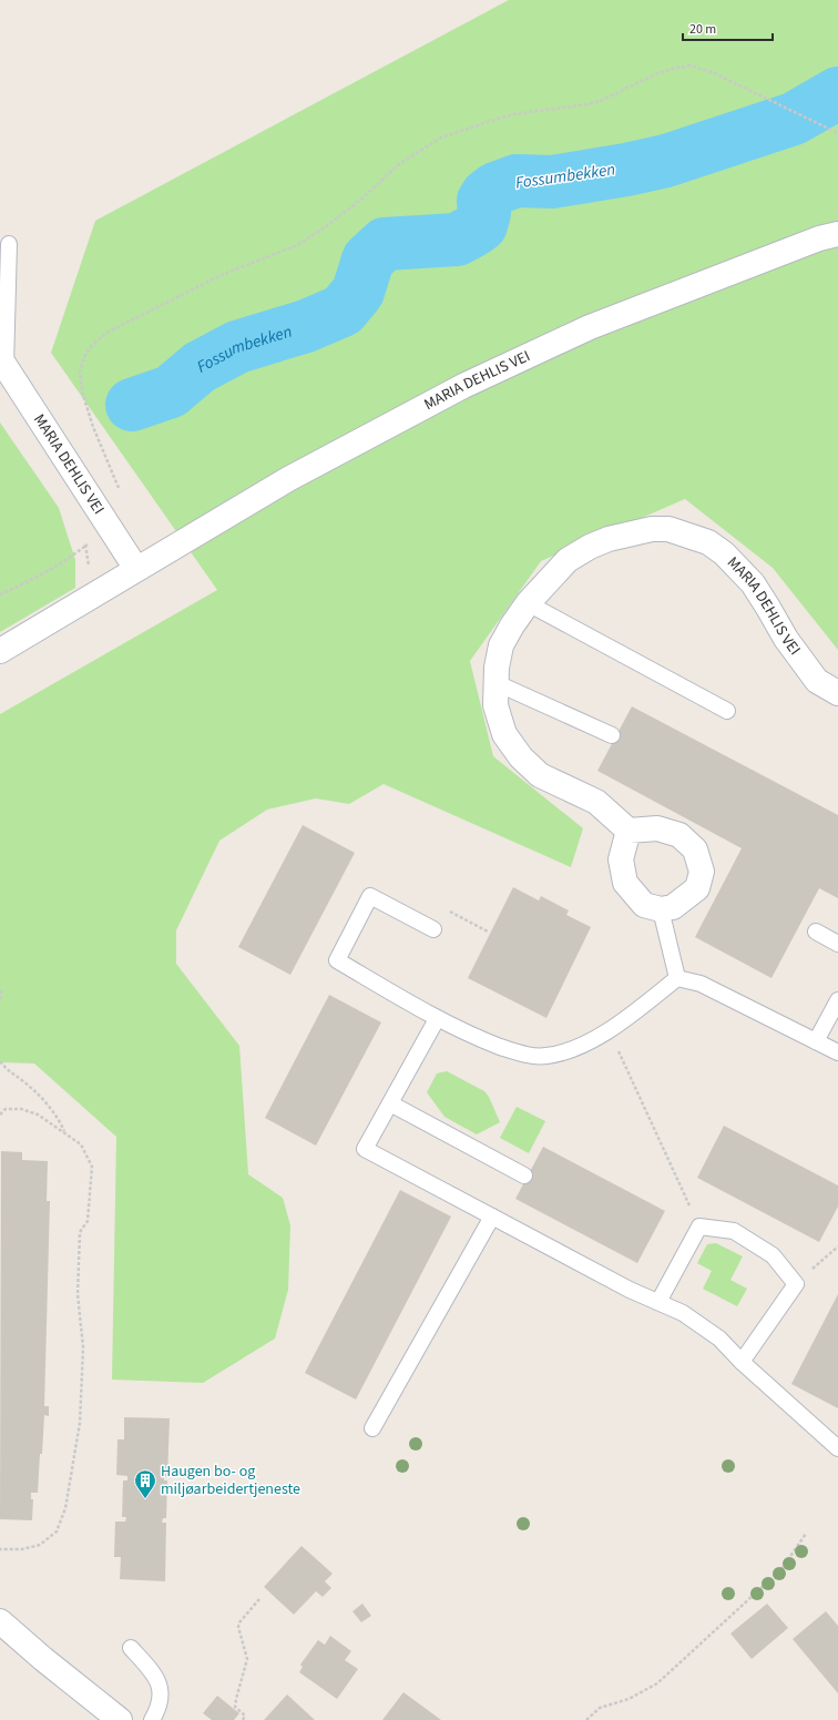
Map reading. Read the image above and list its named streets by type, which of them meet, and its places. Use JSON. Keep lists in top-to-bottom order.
{
  "streets": {
    "street": ["MARIA DEHLIS VEI"]
  },
  "water": ["Fossumbekken"],
  "places": {
    "building": ["Haugen bo- og miljøarbeidertjeneste"]
  },
  "scale_bar": "20 m"
}
